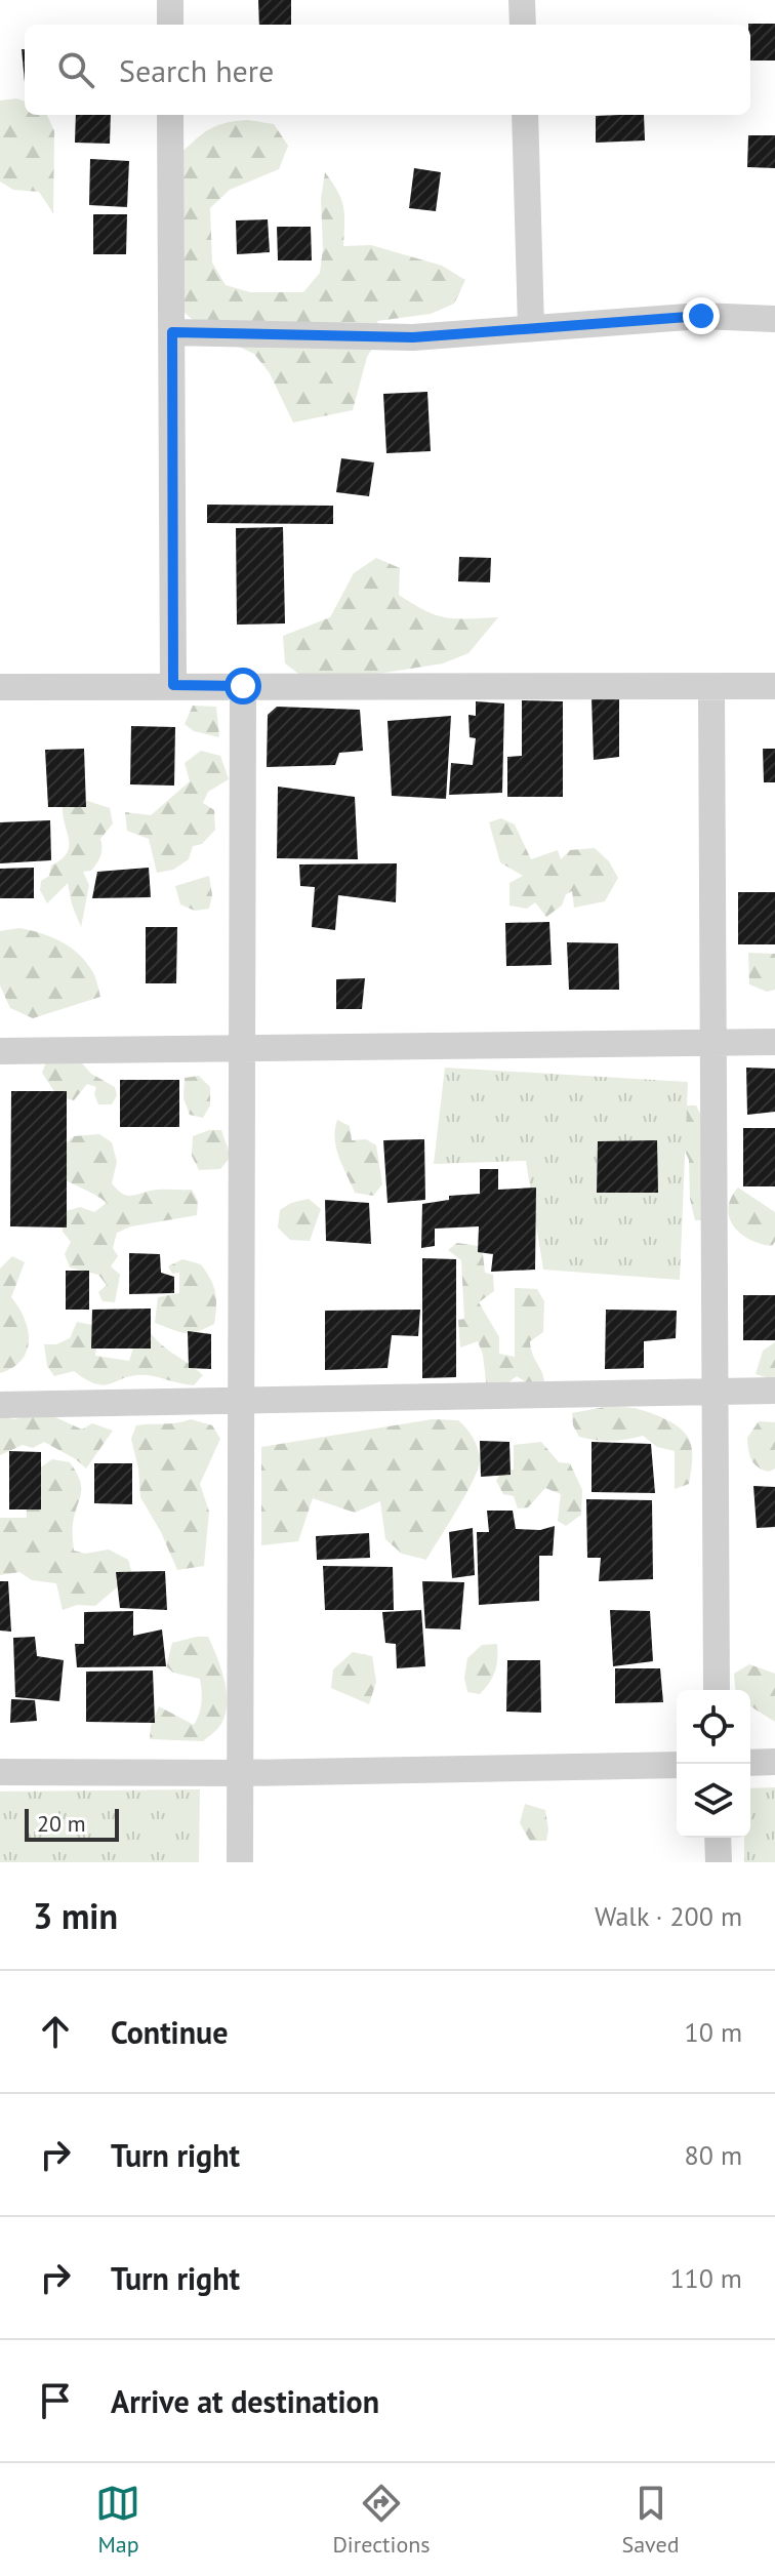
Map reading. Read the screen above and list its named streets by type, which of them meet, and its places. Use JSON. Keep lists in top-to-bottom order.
{
  "scale_bar": "20 m",
  "page": {
    "search": "Search here",
    "scale": "20 m",
    "heading": ["3 min", "Walk · 200 m"],
    "list": [
      ["Continue", "10 m"],
      ["Turn right", "80 m"],
      ["Turn right", "110 m"],
      "Arrive at destination"
    ],
    "nav": ["Map", "Directions", "Saved"]
  }
}
